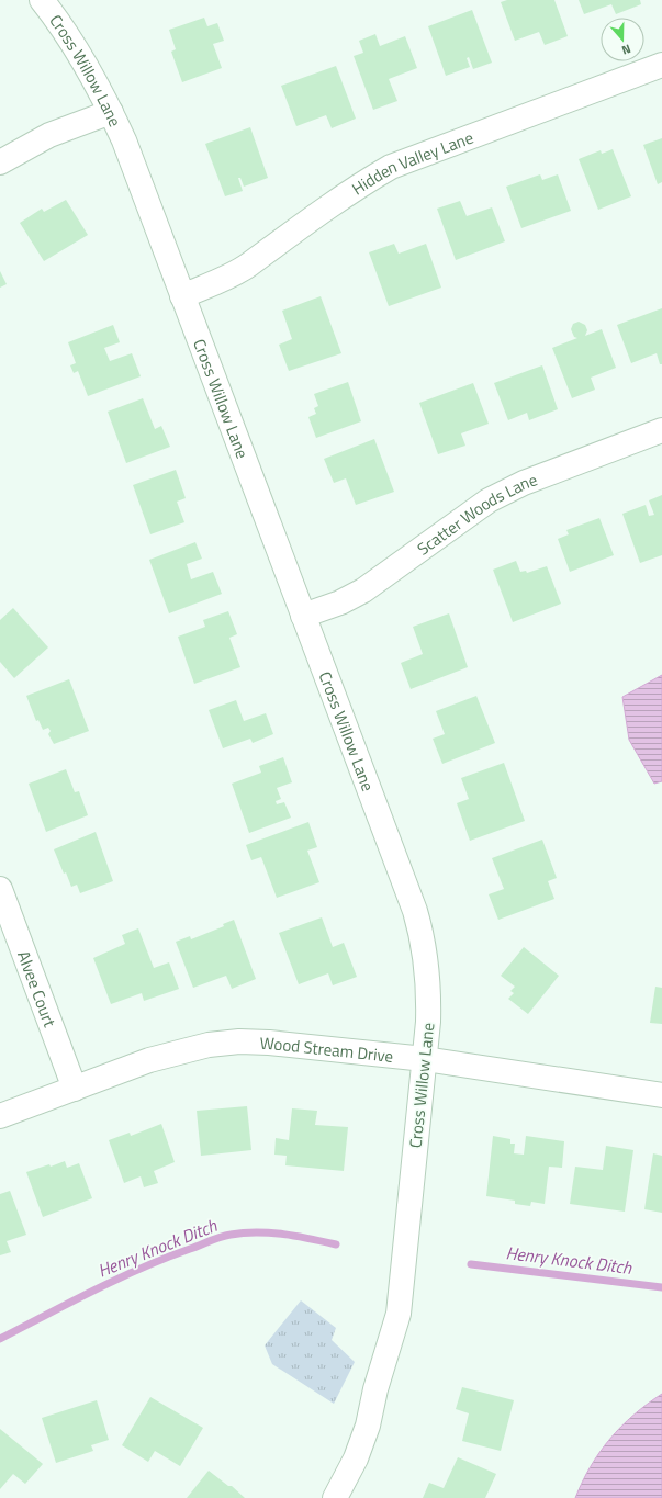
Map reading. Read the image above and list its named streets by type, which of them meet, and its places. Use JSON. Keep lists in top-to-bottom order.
{
  "streets": {
    "street": [
      "Cross Willow Lane",
      "Hidden Valley Lane",
      "Scatter Woods Lane",
      "Alvee Court",
      "Wood Stream Drive"
    ]
  },
  "crossings": [
    ["Cross Willow Lane", "Hidden Valley Lane"],
    ["Cross Willow Lane", "Scatter Woods Lane"],
    ["Cross Willow Lane", "Wood Stream Drive"],
    ["Alvee Court", "Wood Stream Drive"]
  ],
  "water": ["Henry Knock Ditch"],
  "north": "bottom"
}
